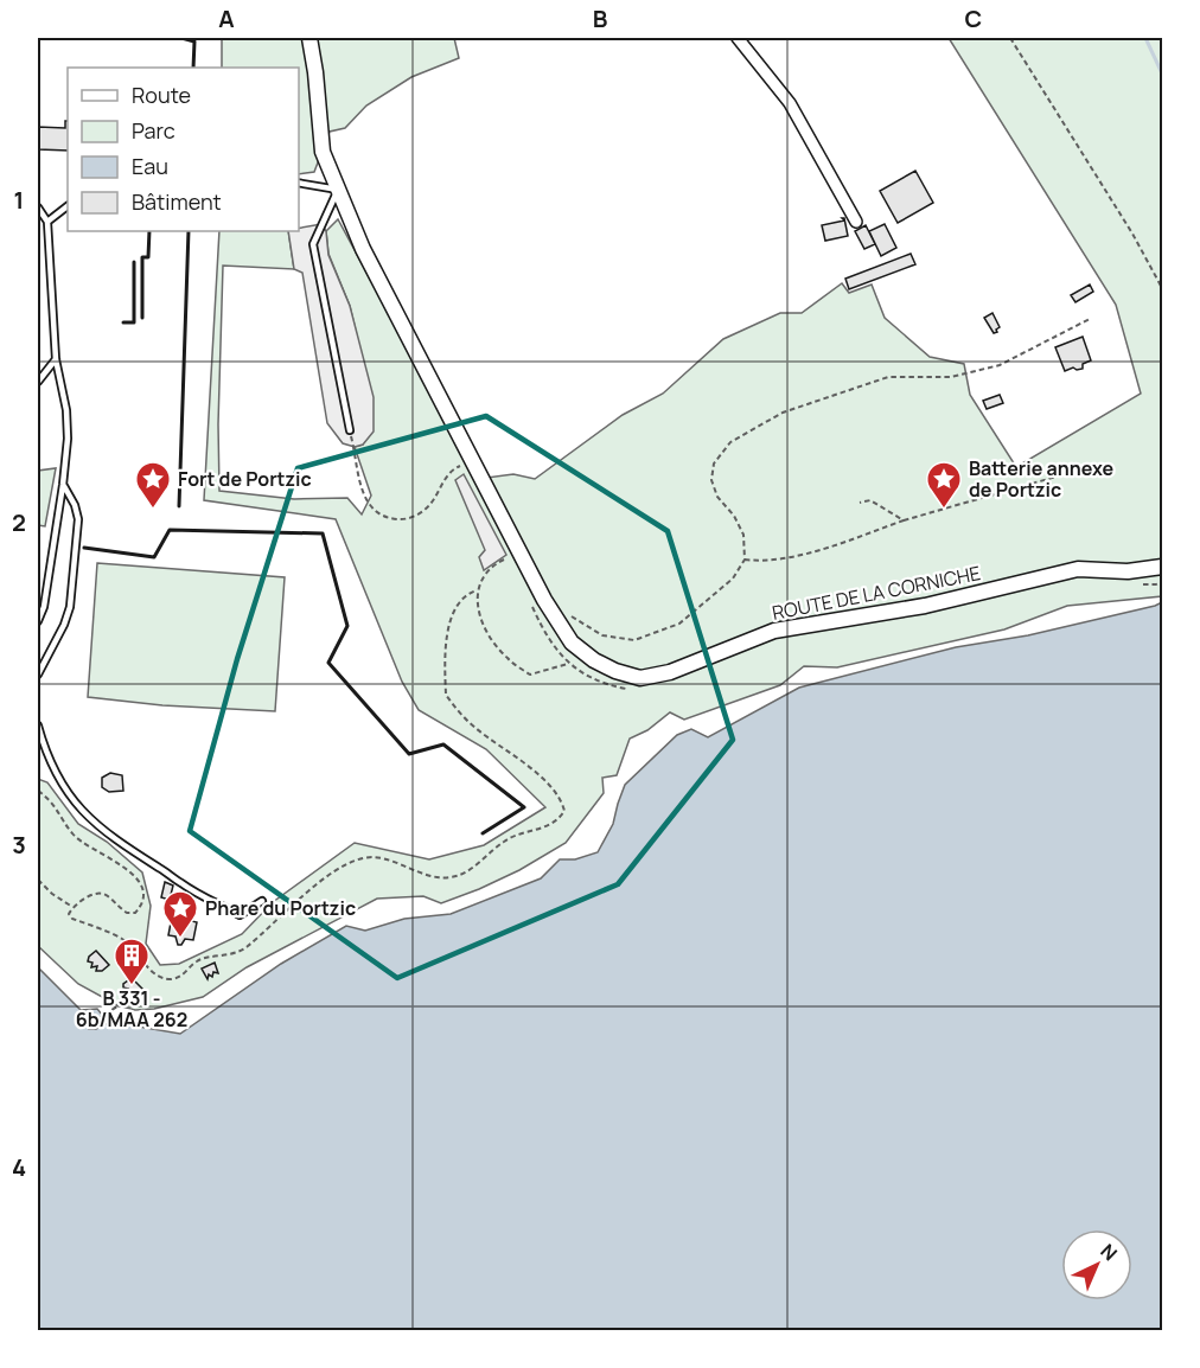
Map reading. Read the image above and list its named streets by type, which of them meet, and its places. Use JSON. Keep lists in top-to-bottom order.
{
  "streets": {
    "street": ["ROUTE DE LA CORNICHE"]
  },
  "places": {
    "place": ["Fort de Portzic", "Batterie annexe de Portzic", "Phare du Portzic"],
    "building": ["B 331 - 6b/MAA 262"]
  },
  "legend": [
    "Route",
    "Parc",
    "Eau",
    "Bâtiment"
  ],
  "north": "top right",
  "grid": {
    "columns": ["A", "B", "C"],
    "rows": [
      "1",
      "2",
      "3",
      "4"
    ]
  }
}
